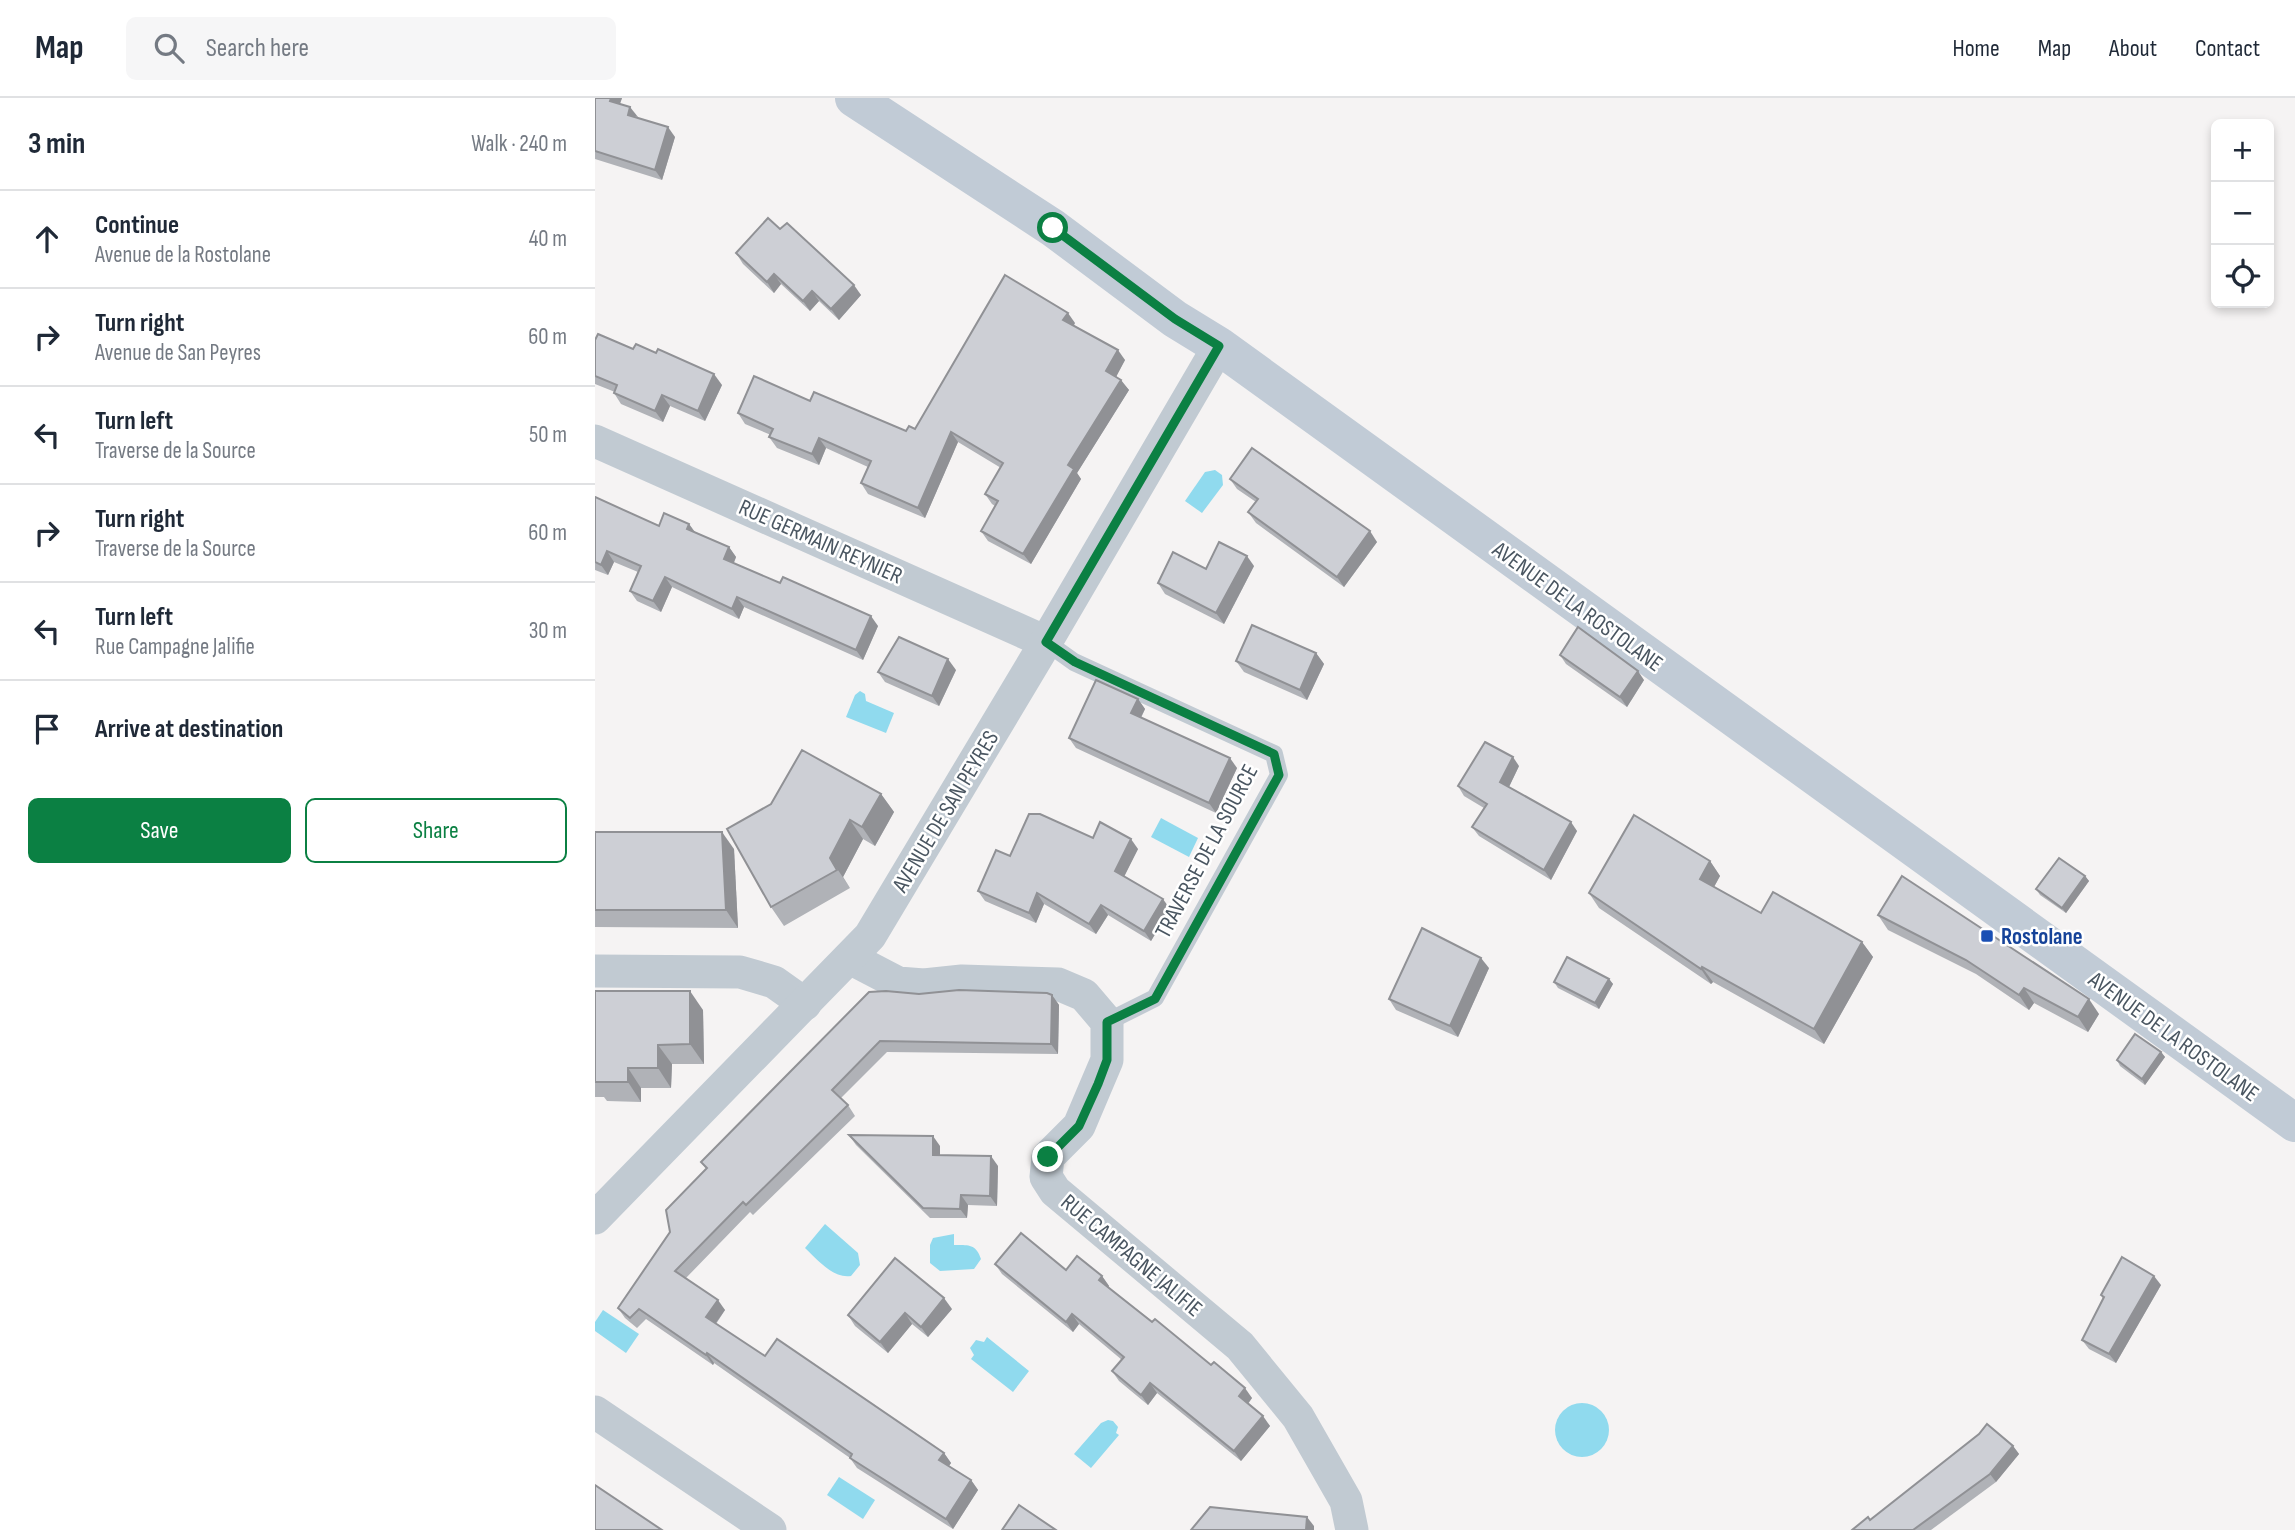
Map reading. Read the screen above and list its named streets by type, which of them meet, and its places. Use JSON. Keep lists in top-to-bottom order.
{
  "streets": {
    "street": [
      "RUE GERMAIN REYNIER",
      "AVENUE DE LA ROSTOLANE",
      "AVENUE DE SAN PEYRES",
      "RUE CAMPAGNE JALIFIE"
    ],
    "lane": ["TRAVERSE DE LA SOURCE"]
  },
  "crossings": [
    ["RUE GERMAIN REYNIER", "AVENUE DE SAN PEYRES"],
    ["RUE GERMAIN REYNIER", "TRAVERSE DE LA SOURCE"],
    ["AVENUE DE LA ROSTOLANE", "AVENUE DE SAN PEYRES"],
    ["AVENUE DE SAN PEYRES", "TRAVERSE DE LA SOURCE"],
    ["TRAVERSE DE LA SOURCE", "RUE CAMPAGNE JALIFIE"]
  ],
  "places": {
    "transit": ["Rostolane"]
  },
  "page": {
    "header": "Map",
    "search": "Search here",
    "nav": [
      "Home",
      "Map",
      "About",
      "Contact"
    ],
    "heading": ["3 min", "Walk · 240 m"],
    "map_buttons": ["+", "−"],
    "list": [
      ["Continue", "Avenue de la Rostolane", "40 m"],
      ["Turn right", "Avenue de San Peyres", "60 m"],
      ["Turn left", "Traverse de la Source", "50 m"],
      ["Turn right", "Traverse de la Source", "60 m"],
      ["Turn left", "Rue Campagne Jalifie", "30 m"],
      "Arrive at destination"
    ],
    "buttons": ["Save", "Share"]
  }
}
